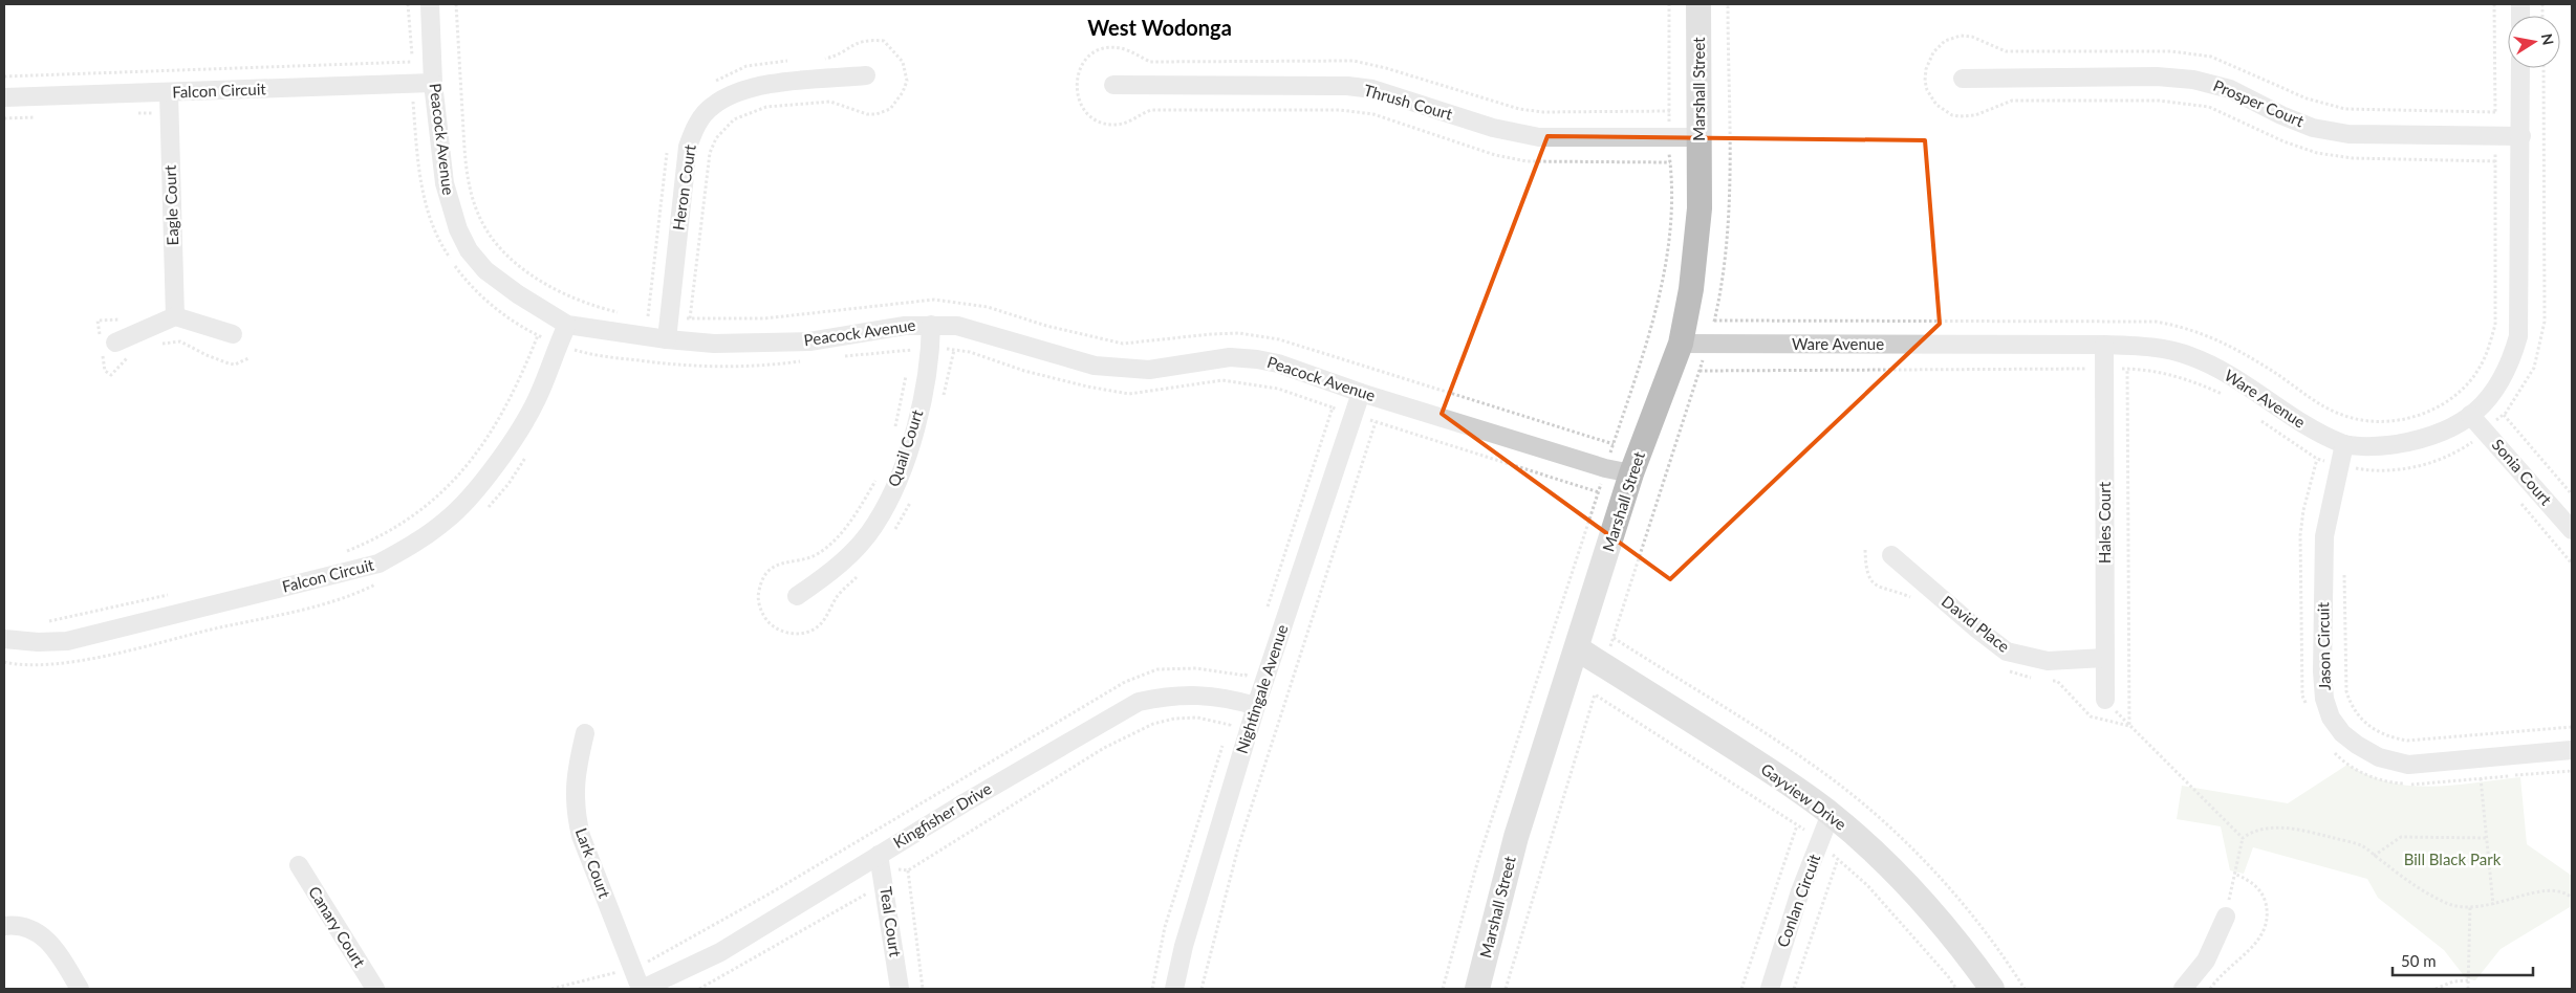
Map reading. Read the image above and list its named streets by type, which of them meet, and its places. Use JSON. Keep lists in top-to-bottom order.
{
  "streets": {
    "street": [
      "Marshall Street",
      "Falcon Circuit",
      "Thrush Court",
      "Prosper Court",
      "Peacock Avenue",
      "Heron Court",
      "Eagle Court",
      "Ware Avenue",
      "Quail Court",
      "Sonia Court",
      "Hales Court",
      "David Place",
      "Jason Circuit",
      "Nightingale Avenue",
      "Gayview Drive",
      "Kingfisher Drive",
      "Lark Court",
      "Conlan Circuit",
      "Teal Court",
      "Canary Court"
    ]
  },
  "crossings": [
    ["Marshall Street", "Thrush Court"],
    ["Marshall Street", "Peacock Avenue"],
    ["Marshall Street", "Ware Avenue"],
    ["Marshall Street", "Gayview Drive"],
    ["Falcon Circuit", "Peacock Avenue"],
    ["Falcon Circuit", "Eagle Court"],
    ["Prosper Court", "Ware Avenue"],
    ["Peacock Avenue", "Heron Court"],
    ["Peacock Avenue", "Quail Court"],
    ["Peacock Avenue", "Nightingale Avenue"],
    ["Ware Avenue", "Sonia Court"],
    ["Ware Avenue", "Hales Court"],
    ["Ware Avenue", "Jason Circuit"],
    ["Hales Court", "David Place"],
    ["Nightingale Avenue", "Kingfisher Drive"],
    ["Gayview Drive", "Conlan Circuit"],
    ["Kingfisher Drive", "Lark Court"],
    ["Kingfisher Drive", "Teal Court"]
  ],
  "districts": ["West Wodonga"],
  "parks": ["Bill Black Park"],
  "scale_bar": "50 m",
  "north": "right"
}
